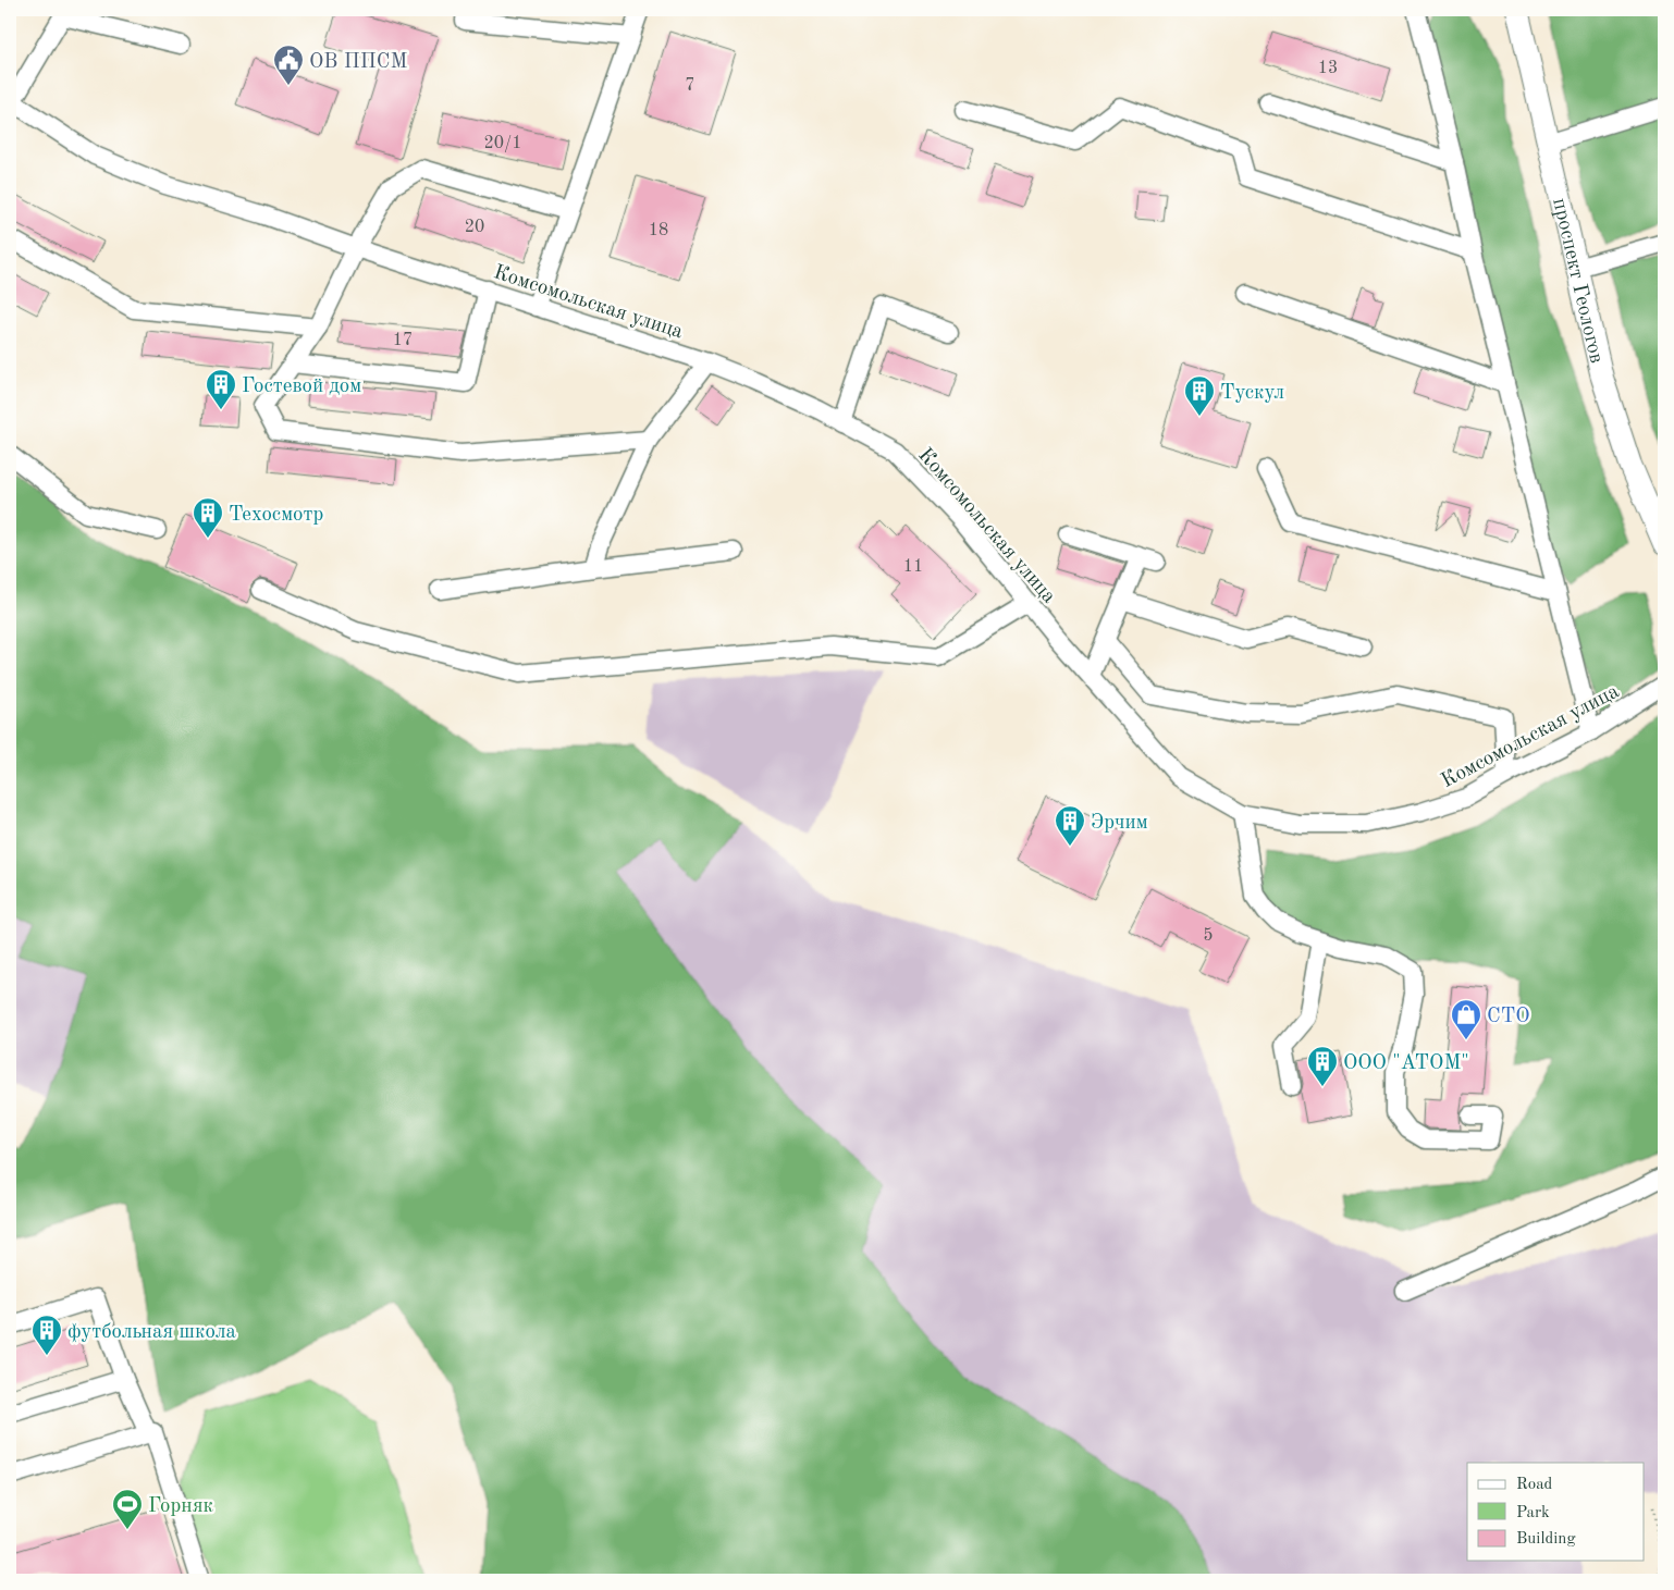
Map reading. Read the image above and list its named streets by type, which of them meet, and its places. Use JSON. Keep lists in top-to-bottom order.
{
  "streets": {
    "main road": ["проспект Геологов"],
    "street": ["Комсомольская улица"]
  },
  "places": {
    "public building": ["ОВ ППСМ"],
    "building": [
      "Гостевой дом",
      "Тускул",
      "Техосмотр",
      "Эрчим",
      "ООО \"АТОМ\"",
      "футбольная школа"
    ],
    "shop": ["СТО"],
    "sports": ["Горняк"]
  },
  "house_numbers": [
    "13",
    "7",
    "20/1",
    "20",
    "18",
    "17",
    "11",
    "5"
  ],
  "legend": ["Road", "Park", "Building"]
}
